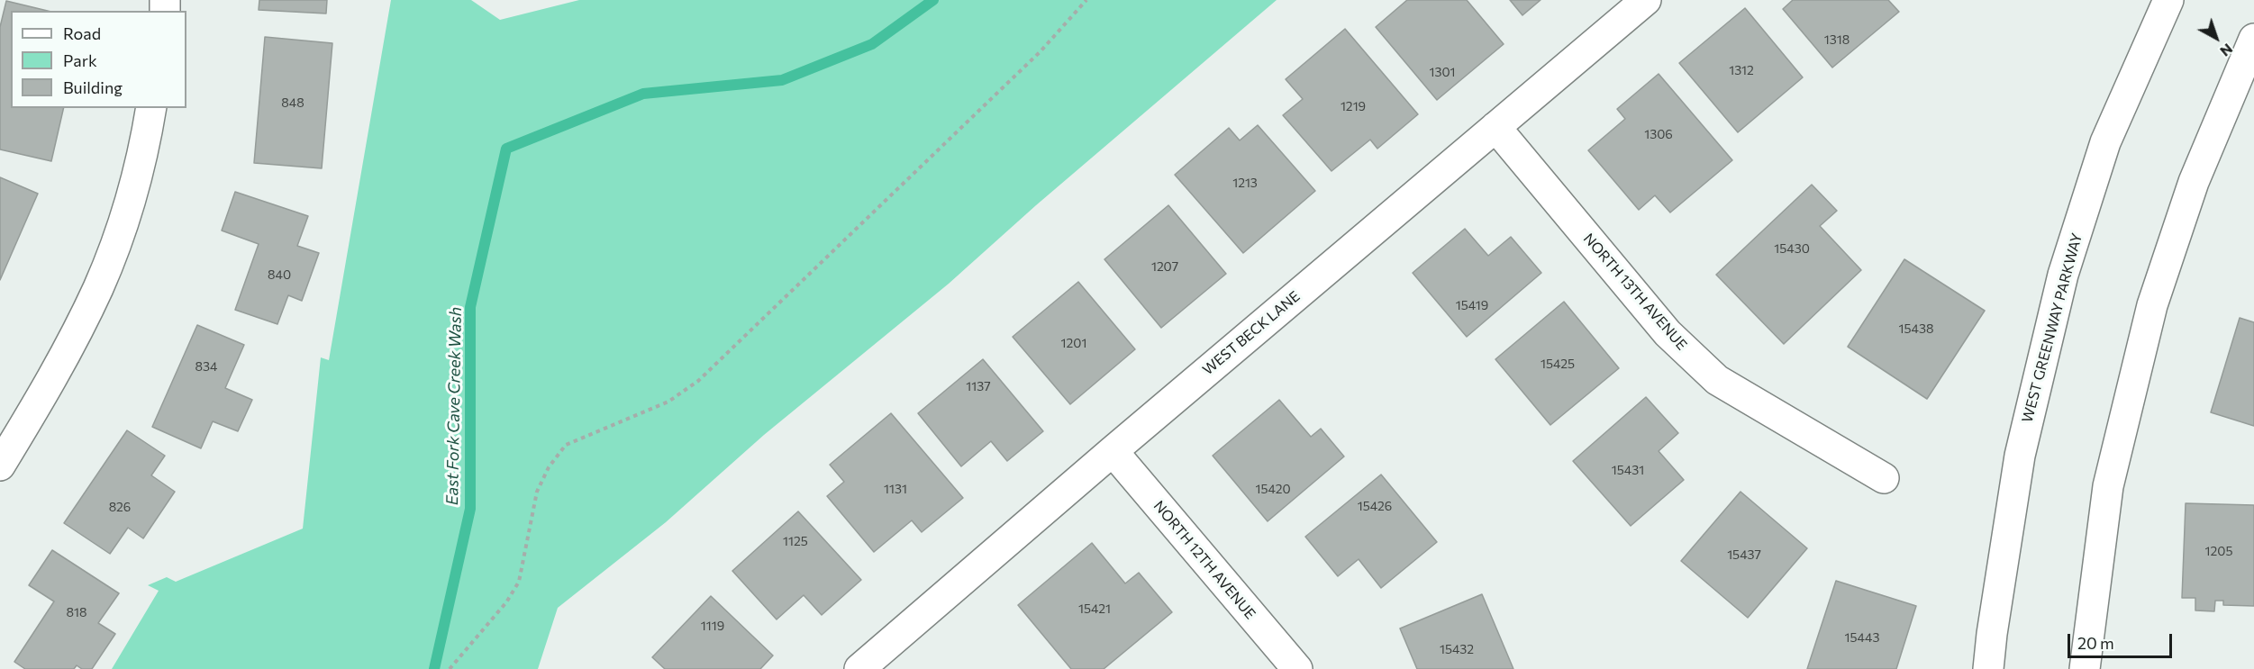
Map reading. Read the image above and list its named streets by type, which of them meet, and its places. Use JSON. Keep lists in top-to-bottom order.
{
  "streets": {
    "street": [
      "NORTH 13TH AVENUE",
      "WEST GREENWAY PARKWAY",
      "WEST BECK LANE",
      "NORTH 12TH AVENUE"
    ]
  },
  "crossings": [
    ["NORTH 13TH AVENUE", "WEST BECK LANE"],
    ["WEST BECK LANE", "NORTH 12TH AVENUE"]
  ],
  "water": ["East Fork Cave Creek Wash"],
  "house_numbers": [
    "1318",
    "1312",
    "1301",
    "848",
    "1219",
    "1306",
    "1213",
    "15430",
    "1207",
    "840",
    "15419",
    "15438",
    "1201",
    "15425",
    "834",
    "1137",
    "15431",
    "1131",
    "15420",
    "15426",
    "826",
    "1125",
    "1205",
    "15437",
    "15421",
    "818",
    "1119",
    "15443",
    "15432"
  ],
  "legend": ["Road", "Park", "Building"],
  "scale_bar": "20 m",
  "north": "bottom right"
}
